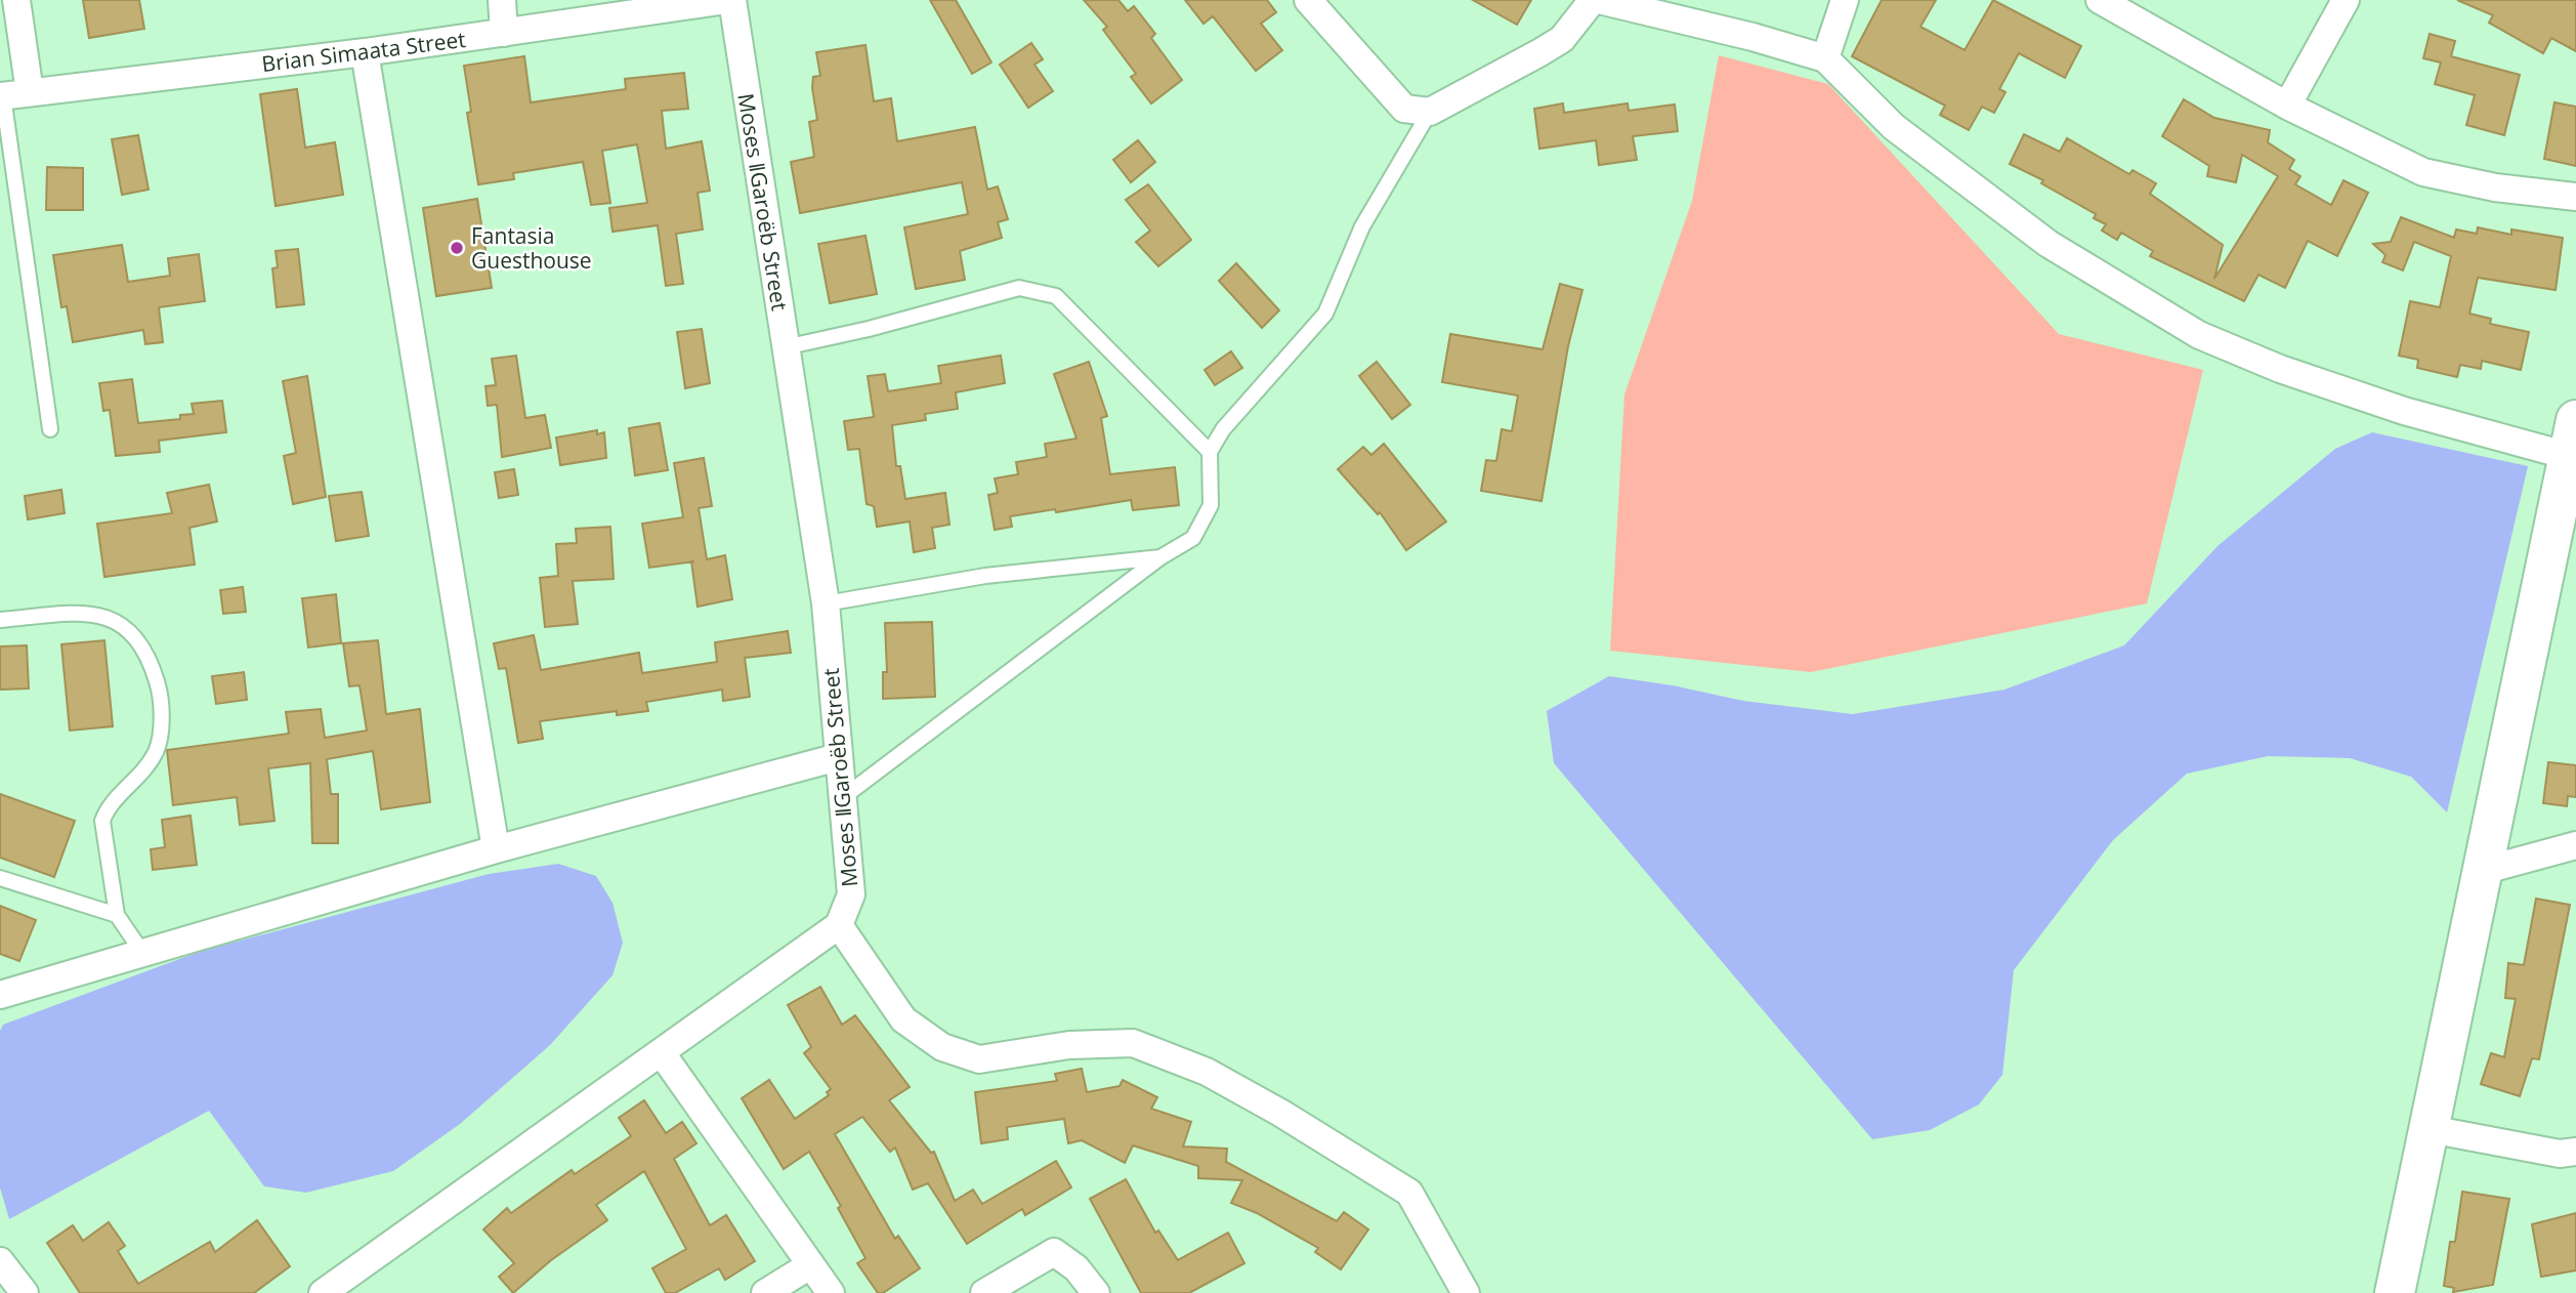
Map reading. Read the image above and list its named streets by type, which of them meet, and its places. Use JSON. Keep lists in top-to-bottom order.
{
  "streets": {
    "street": ["Brian Simaata Street", "Moses ǁGaroëb Street"]
  },
  "places": ["Fantasia Guesthouse"]
}
